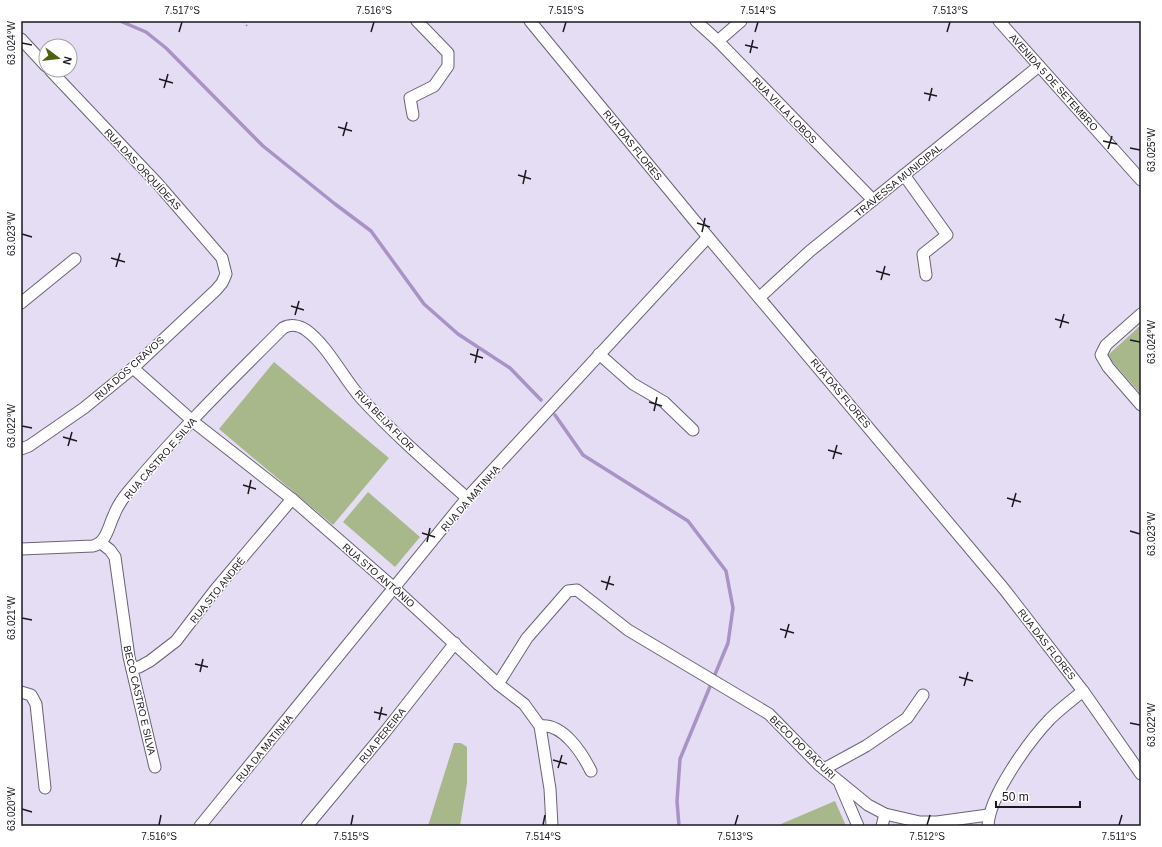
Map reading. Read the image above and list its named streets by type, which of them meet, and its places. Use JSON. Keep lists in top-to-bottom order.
{
  "streets": {
    "street": [
      "AVENIDA 5 DE SETEMBRO",
      "RUA VILLA LOBOS",
      "RUA DAS FLORES",
      "RUA DAS ORQUÍDEAS",
      "TRAVESSA MUNICIPAL",
      "RUA DOS CRAVOS",
      "RUA BEIJA FLOR",
      "RUA CASTRO E SILVA",
      "RUA DA MATINHA",
      "RUA STO ANTÔNIO",
      "RUA STO ANDRÉ",
      "BECO CASTRO E SILVA",
      "RUA PEREIRA",
      "BECO DO BACURI"
    ]
  },
  "crossings": [
    ["AVENIDA 5 DE SETEMBRO", "TRAVESSA MUNICIPAL"],
    ["RUA VILLA LOBOS", "TRAVESSA MUNICIPAL"],
    ["RUA DAS FLORES", "TRAVESSA MUNICIPAL"],
    ["RUA DAS FLORES", "RUA DA MATINHA"],
    ["RUA DAS FLORES", "BECO DO BACURI"],
    ["RUA DAS ORQUÍDEAS", "RUA DOS CRAVOS"],
    ["RUA DOS CRAVOS", "RUA STO ANTÔNIO"],
    ["RUA BEIJA FLOR", "RUA CASTRO E SILVA"],
    ["RUA BEIJA FLOR", "RUA DA MATINHA"],
    ["RUA CASTRO E SILVA", "RUA STO ANTÔNIO"],
    ["RUA CASTRO E SILVA", "BECO CASTRO E SILVA"],
    ["RUA DA MATINHA", "RUA STO ANTÔNIO"],
    ["RUA STO ANTÔNIO", "RUA STO ANDRÉ"],
    ["RUA STO ANTÔNIO", "RUA PEREIRA"],
    ["RUA STO ANTÔNIO", "BECO DO BACURI"],
    ["RUA STO ANDRÉ", "BECO CASTRO E SILVA"]
  ],
  "scale_bar": "50 m",
  "north": "right",
  "coordinates": [
    "7.517°S",
    "7.516°S",
    "7.515°S",
    "7.514°S",
    "7.513°S",
    "63.024°W",
    "63.025°W",
    "63.023°W",
    "63.022°W",
    "63.021°W",
    "63.020°W",
    "7.512°S",
    "7.511°S"
  ]
}
